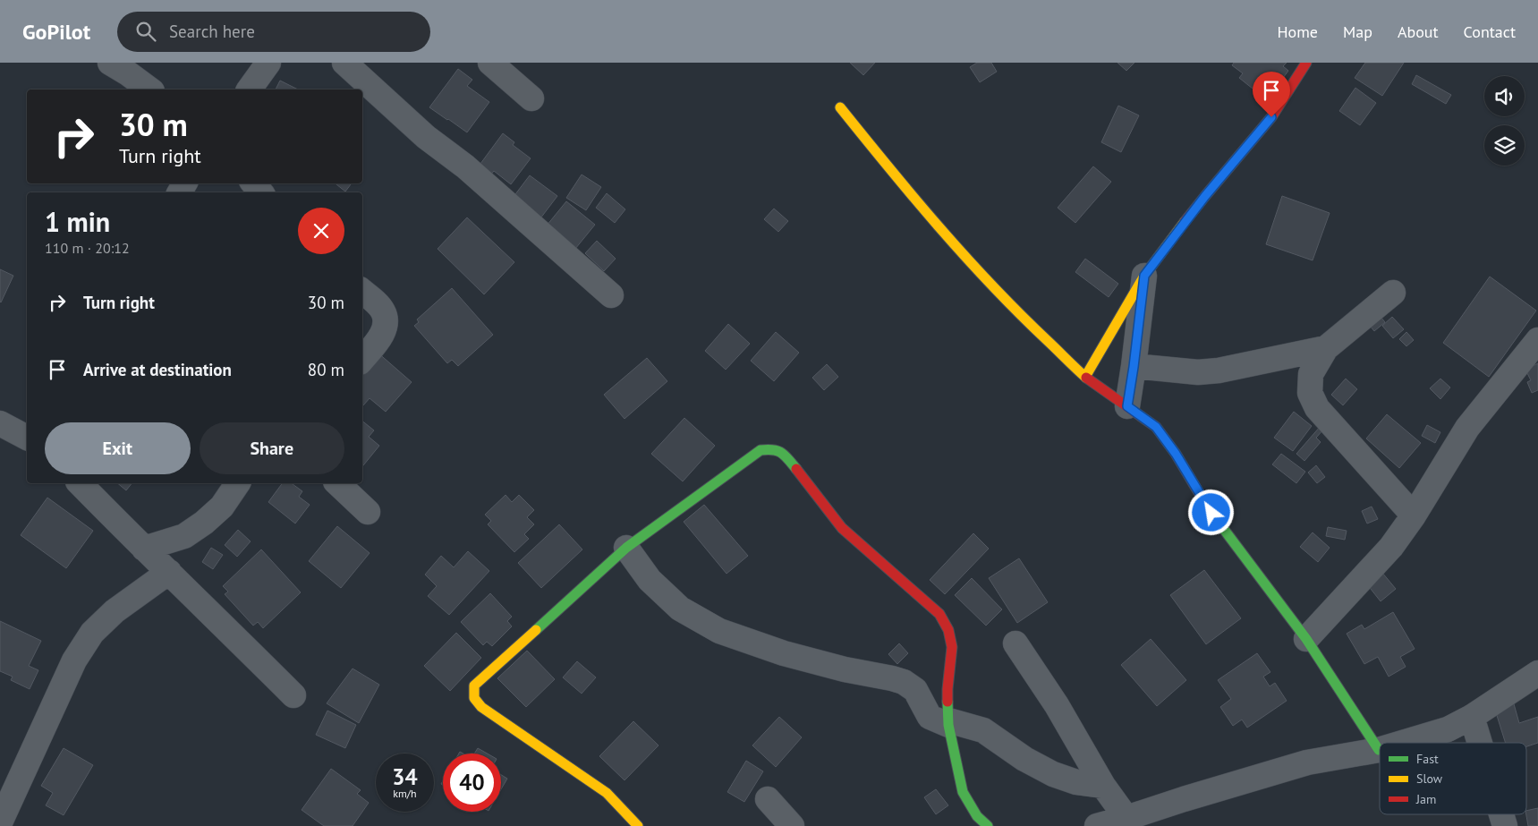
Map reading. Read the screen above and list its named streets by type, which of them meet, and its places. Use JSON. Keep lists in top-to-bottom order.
{
  "legend": ["Fast", "Slow", "Jam"],
  "page": {
    "header": "GoPilot",
    "search": "Search here",
    "nav": [
      "Home",
      "Map",
      "About",
      "Contact"
    ],
    "turn": ["30 m", "Turn right"],
    "heading": ["1 min", "110 m · 20:12"],
    "list": [
      {
        "name": "Turn right",
        "value": "30 m"
      },
      {
        "name": "Arrive at destination",
        "value": "80 m"
      }
    ],
    "buttons": ["Exit", "Share"],
    "speed": "34 km/h",
    "limit": "40"
  }
}
